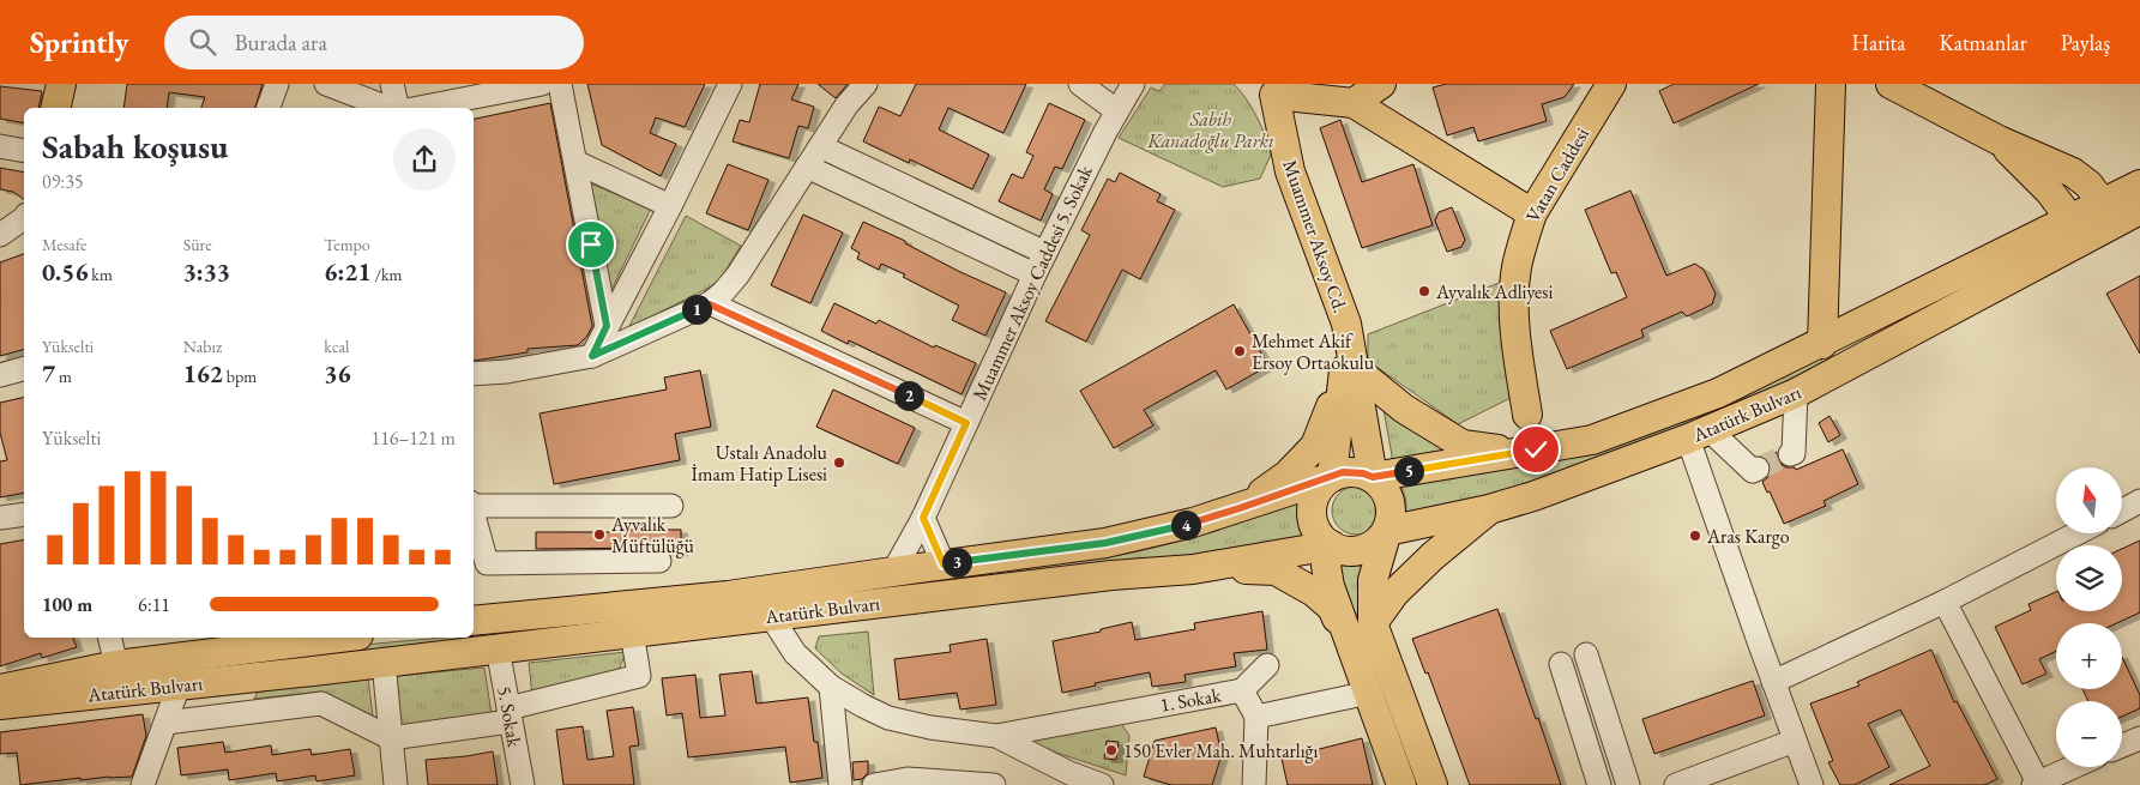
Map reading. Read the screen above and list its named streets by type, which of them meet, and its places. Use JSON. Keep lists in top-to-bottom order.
{
  "streets": {
    "main road": ["Vatan Caddesi", "Muammer Aksoy Cd.", "Atatürk Bulvarı"],
    "street": ["Muammer Aksoy Caddesi 5. Sokak", "1. Sokak", "5. Sokak"]
  },
  "crossings": [
    ["Muammer Aksoy Cd.", "Atatürk Bulvarı"],
    ["Muammer Aksoy Caddesi 5. Sokak", "Atatürk Bulvarı"],
    ["Atatürk Bulvarı", "5. Sokak"]
  ],
  "parks": ["Sabih Kanadoğlu Parkı"],
  "places": [
    "Ayvalık Adliyesi",
    "Mehmet Akif Ersoy Ortaokulu",
    "Ustalı Anadolu İmam Hatip Lisesi",
    "Ayvalık Müftülüğü",
    "Aras Kargo",
    "150 Evler Mah. Muhtarlığı"
  ],
  "north": "top",
  "page": {
    "header": "Sprintly",
    "search": "Burada ara",
    "nav": ["Harita", "Katmanlar", "Paylaş"],
    "heading": ["Sabah koşusu", "09:35"],
    "stats": [
      ["Mesafe", "0.56 km"],
      ["Süre", "3:33"],
      ["Tempo", "6:21 /km"],
      ["Yükselti", "7 m"],
      ["Nabız", "162 bpm"],
      ["kcal", "36"]
    ],
    "pins": [
      "1",
      "2",
      "5",
      "4",
      "3"
    ],
    "chart": ["Yükselti", "116–121 m"],
    "map_buttons": ["+", "−"],
    "list": [
      {
        "name": "100 m",
        "note": "6:11"
      }
    ]
  }
}
